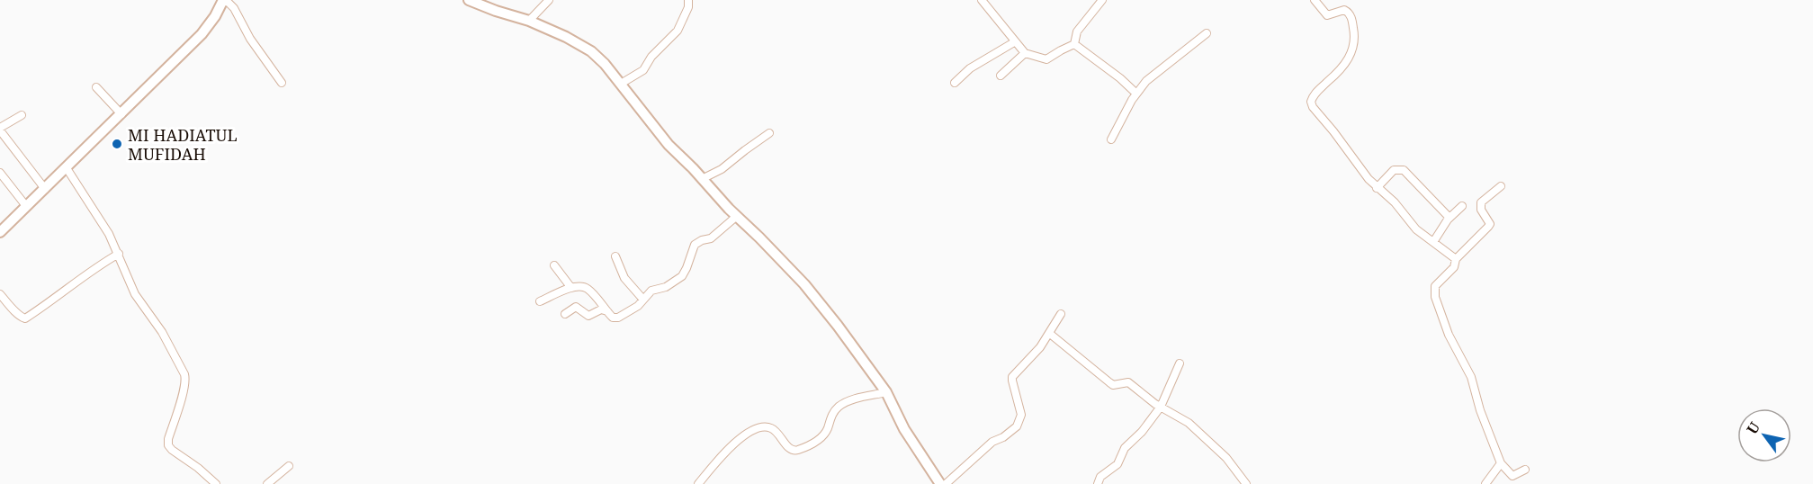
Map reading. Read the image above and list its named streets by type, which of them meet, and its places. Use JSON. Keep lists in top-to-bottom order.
{
  "places": ["MI HADIATUL MUFIDAH"],
  "north": "top left"
}
